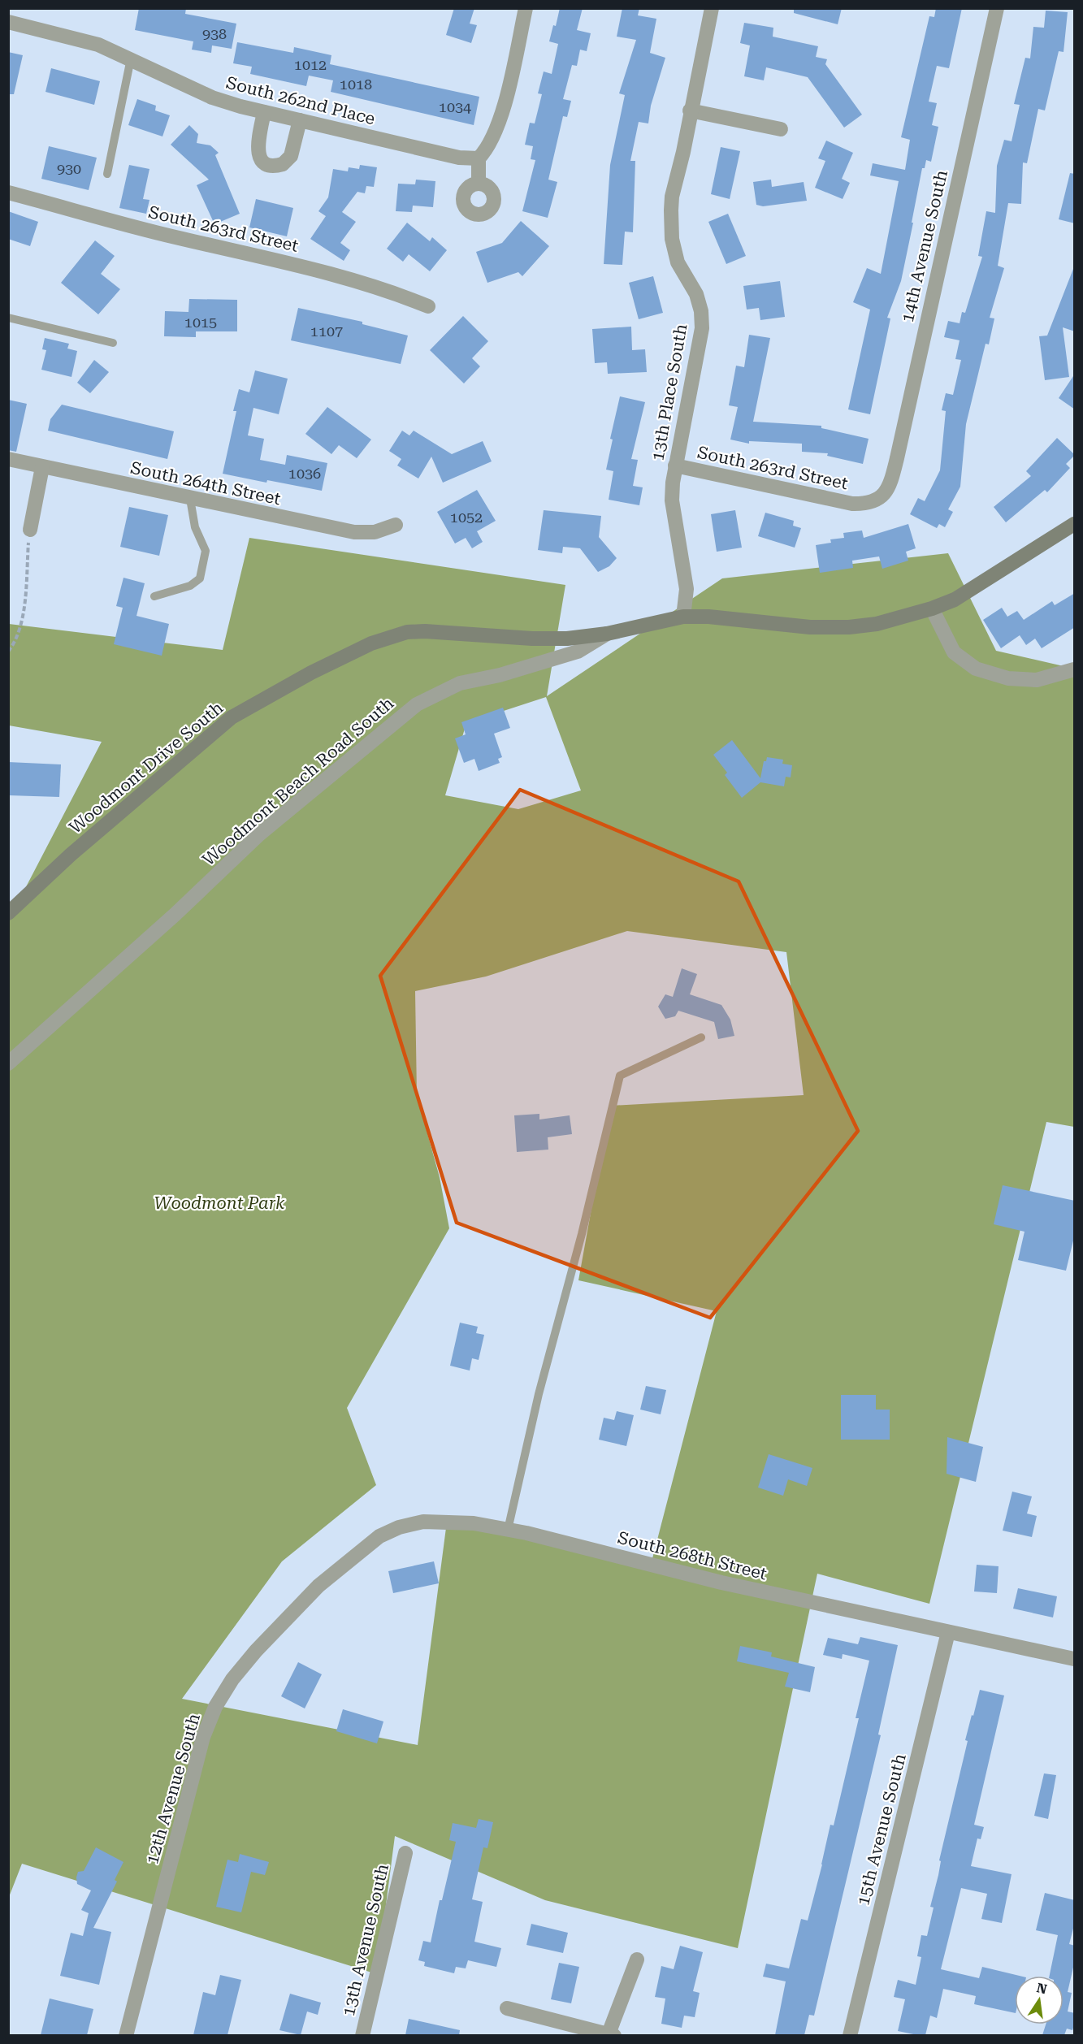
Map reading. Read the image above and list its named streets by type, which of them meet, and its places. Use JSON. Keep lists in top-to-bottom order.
{
  "streets": {
    "main road": ["Woodmont Drive South"],
    "street": [
      "South 262nd Place",
      "South 263rd Street",
      "14th Avenue South",
      "13th Place South",
      "South 264th Street",
      "Woodmont Beach Road South",
      "South 268th Street",
      "12th Avenue South",
      "15th Avenue South",
      "13th Avenue South"
    ]
  },
  "crossings": [
    ["South 263rd Street", "14th Avenue South"],
    ["South 263rd Street", "13th Place South"],
    ["13th Place South", "Woodmont Drive South"],
    ["Woodmont Drive South", "Woodmont Beach Road South"],
    ["South 268th Street", "12th Avenue South"],
    ["South 268th Street", "15th Avenue South"]
  ],
  "parks": ["Woodmont Park"],
  "house_numbers": [
    "938",
    "1012",
    "1018",
    "1034",
    "930",
    "1015",
    "1107",
    "1036",
    "1052"
  ],
  "north": "top"
}
